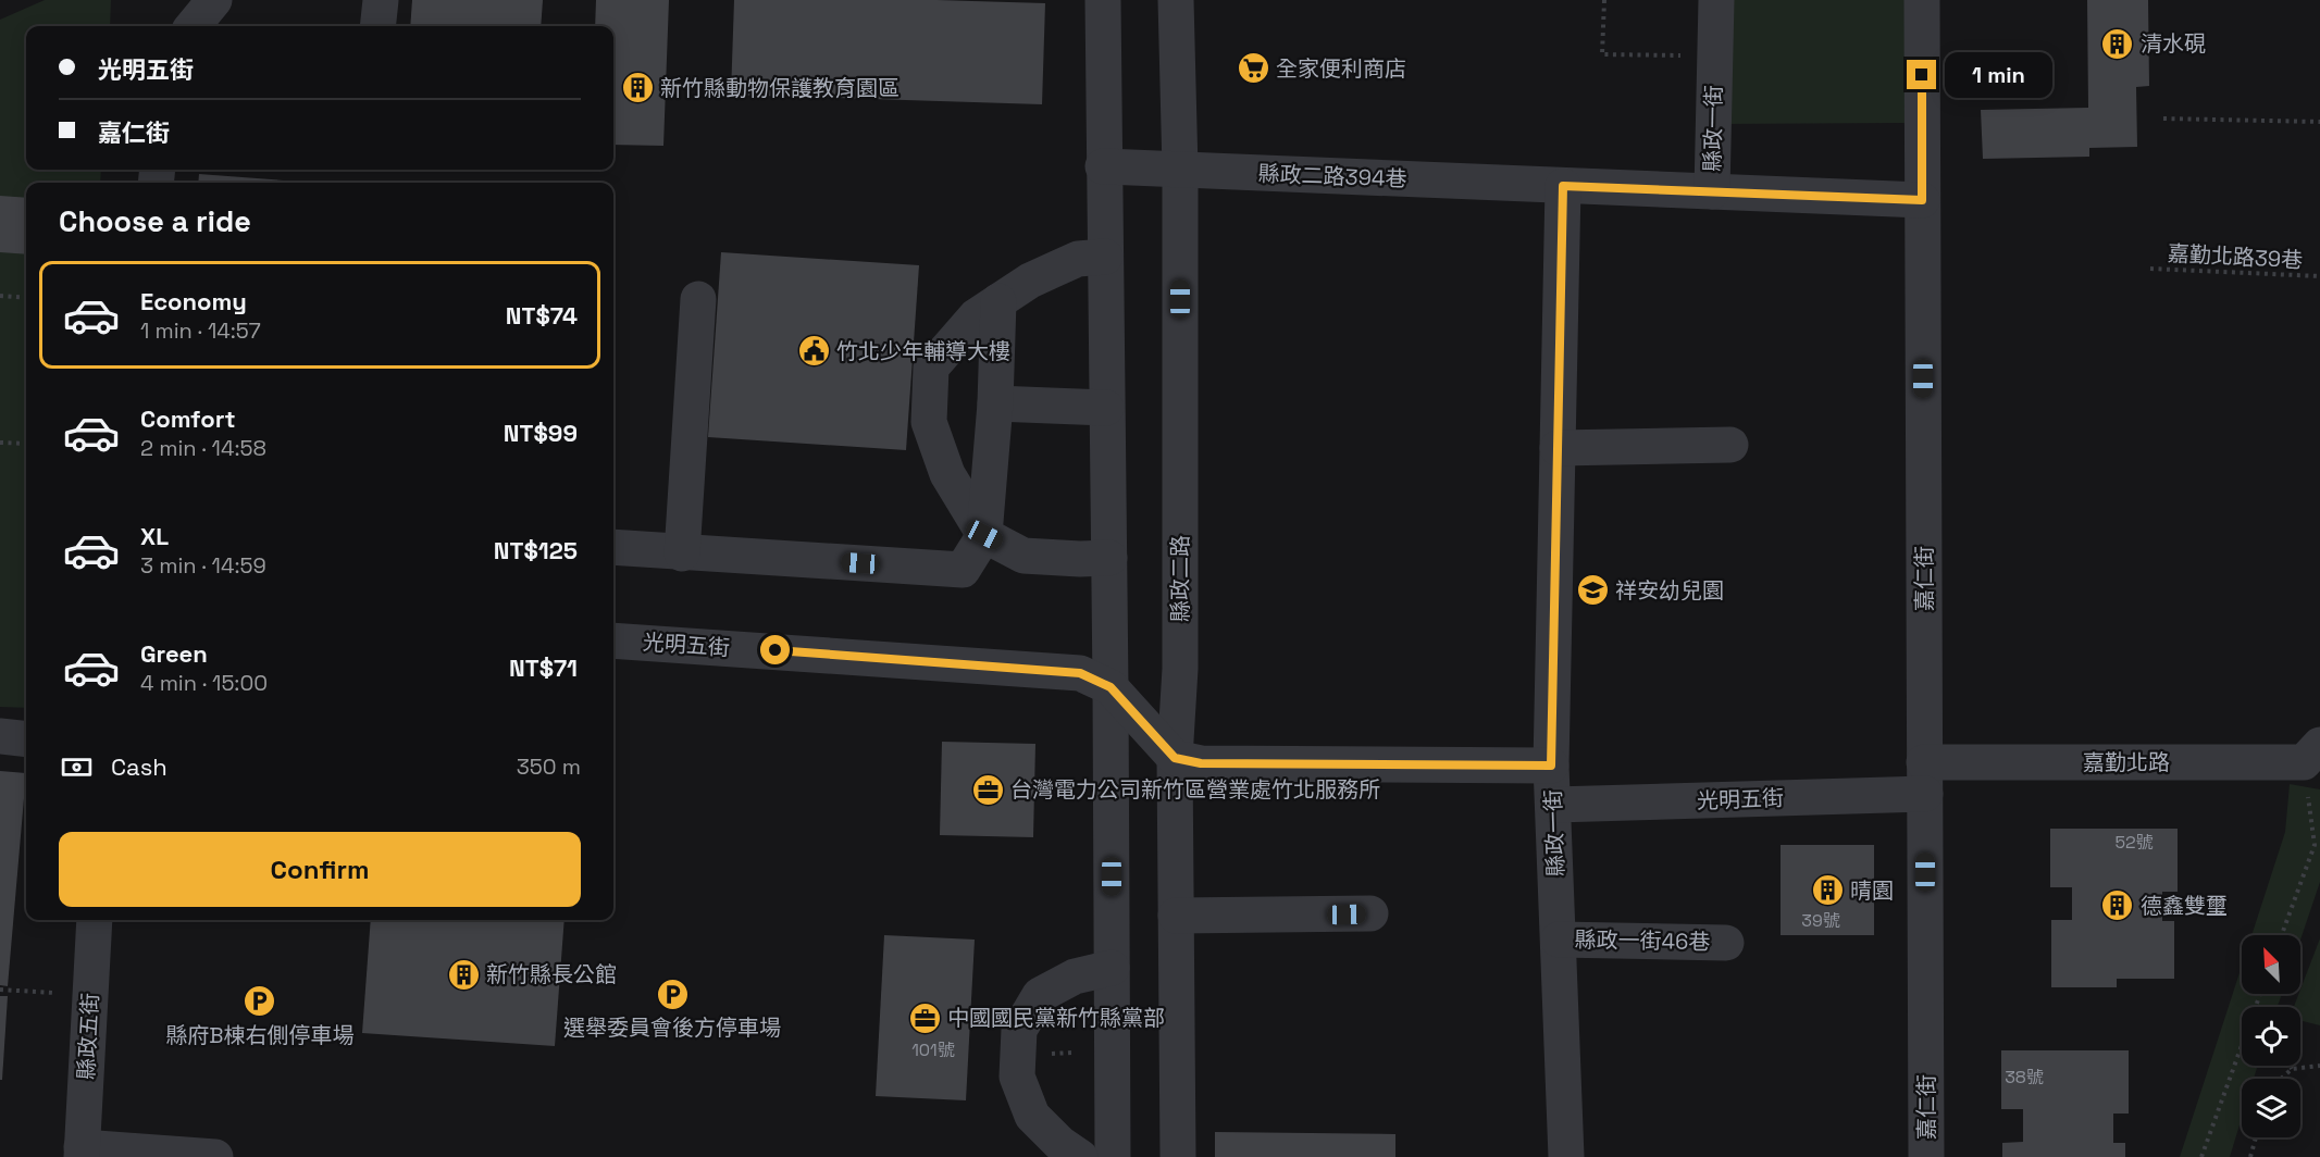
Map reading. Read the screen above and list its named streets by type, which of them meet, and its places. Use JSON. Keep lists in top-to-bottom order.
{
  "streets": {
    "street": [
      "縣政一街",
      "縣政二路394巷",
      "縣政二路",
      "嘉仁街",
      "光明五街",
      "嘉勤北路",
      "縣政一街46巷",
      "縣政五街"
    ],
    "path": ["嘉勤北路39巷"]
  },
  "crossings": [
    ["縣政一街", "縣政二路394巷"],
    ["縣政一街", "光明五街"],
    ["縣政一街", "縣政一街46巷"],
    ["縣政二路394巷", "縣政二路"],
    ["縣政二路", "光明五街"],
    ["嘉仁街", "光明五街"],
    ["嘉仁街", "嘉勤北路"],
    ["光明五街", "嘉勤北路"]
  ],
  "places": {
    "building": [
      "清水硯",
      "新竹縣動物保護教育園區",
      "晴園",
      "德鑫雙璽",
      "新竹縣長公館"
    ],
    "supermarket": ["全家便利商店"],
    "public building": ["竹北少年輔導大樓"],
    "school or university": ["祥安幼兒園"],
    "office": ["台灣電力公司新竹區營業處竹北服務所", "中國國民黨新竹縣黨部"],
    "parking": ["選舉委員會後方停車場", "縣府B棟右側停車場"]
  },
  "house_numbers": [
    "52號",
    "39號",
    "101號",
    "38號"
  ],
  "north": "top left",
  "page": {
    "banner": ["光明五街", "嘉仁街"],
    "bubble": "1 min",
    "heading": "Choose a ride",
    "list": [
      {
        "name": "Economy",
        "note": "1 min · 14:57",
        "value": "NT$74"
      },
      {
        "name": "Comfort",
        "note": "2 min · 14:58",
        "value": "NT$99"
      },
      {
        "name": "XL",
        "note": "3 min · 14:59",
        "value": "NT$125"
      },
      {
        "name": "Green",
        "note": "4 min · 15:00",
        "value": "NT$71"
      }
    ],
    "pay": ["Cash", "350 m"],
    "buttons": "Confirm"
  }
}
